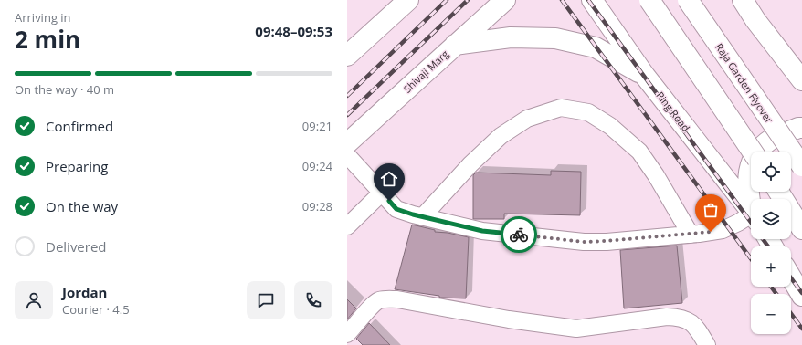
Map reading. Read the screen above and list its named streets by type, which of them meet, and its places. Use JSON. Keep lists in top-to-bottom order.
{
  "streets": {
    "main road": ["Shivaji Marg", "Raja Garden Flyover", "Ring Road"]
  },
  "page": {
    "heading": ["2 min", "Arriving in", "09:48–09:53"],
    "panel": ["Jordan", "Courier · 4.5"],
    "bar": "On the way · 40 m",
    "list": [
      ["Confirmed", "09:21"],
      ["Preparing", "09:24"],
      ["On the way", "09:28"],
      "Delivered"
    ],
    "map_buttons": ["+", "−"]
  }
}
